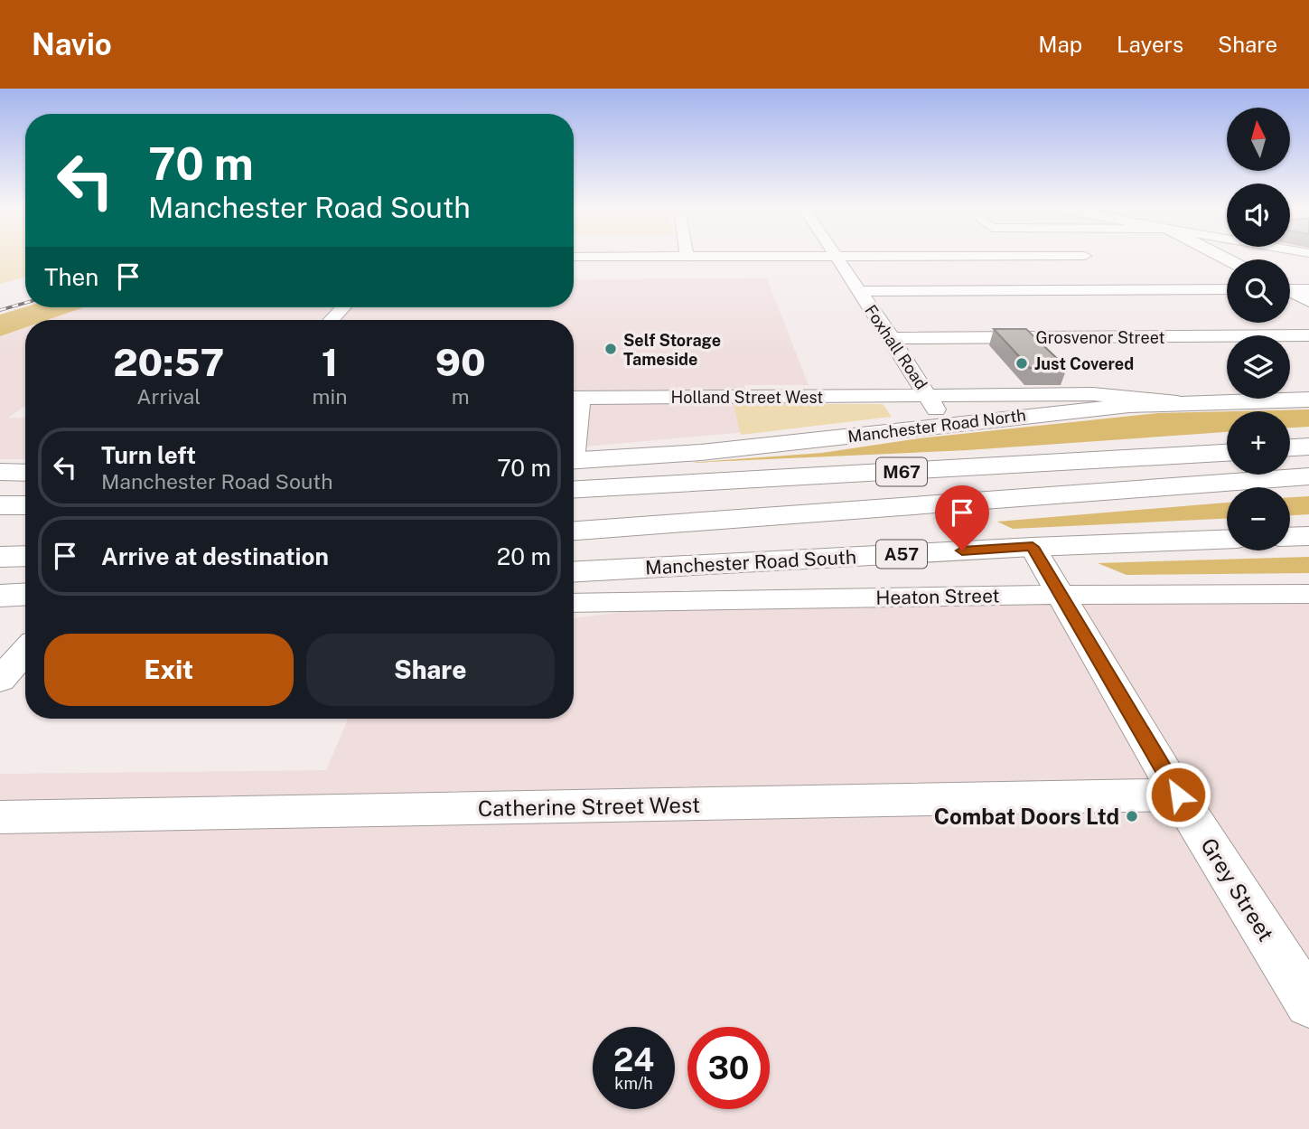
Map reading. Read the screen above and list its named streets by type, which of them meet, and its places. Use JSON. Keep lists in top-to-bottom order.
{
  "streets": {
    "main road": [
      "Manchester Road North",
      "M67",
      "A57",
      "Manchester Road South"
    ],
    "street": [
      "Grosvenor Street",
      "Foxhall Road",
      "Holland Street West",
      "Heaton Street",
      "Catherine Street West",
      "Grey Street"
    ]
  },
  "crossings": [
    ["Grosvenor Street", "Foxhall Road"],
    ["Foxhall Road", "Holland Street West"],
    ["Foxhall Road", "Manchester Road North"],
    ["Holland Street West", "Manchester Road North"],
    ["Manchester Road South", "Grey Street"],
    ["Heaton Street", "Grey Street"],
    ["Catherine Street West", "Grey Street"]
  ],
  "places": ["Self Storage Tameside", "Just Covered", "Combat Doors Ltd"],
  "north": "top",
  "page": {
    "header": "Navio",
    "nav": ["Map", "Layers", "Share"],
    "map_buttons": ["+", "−"],
    "turn": ["70 m", "Manchester Road South"],
    "then": "Then",
    "eta": [
      "20:57",
      "Arrival",
      "1",
      "min",
      "90",
      "m"
    ],
    "list": [
      {
        "name": "Turn left",
        "note": "Manchester Road South",
        "value": "70 m"
      },
      {
        "name": "Arrive at destination",
        "value": "20 m"
      }
    ],
    "buttons": ["Exit", "Share"],
    "speed": "24 km/h",
    "limit": "30"
  }
}
